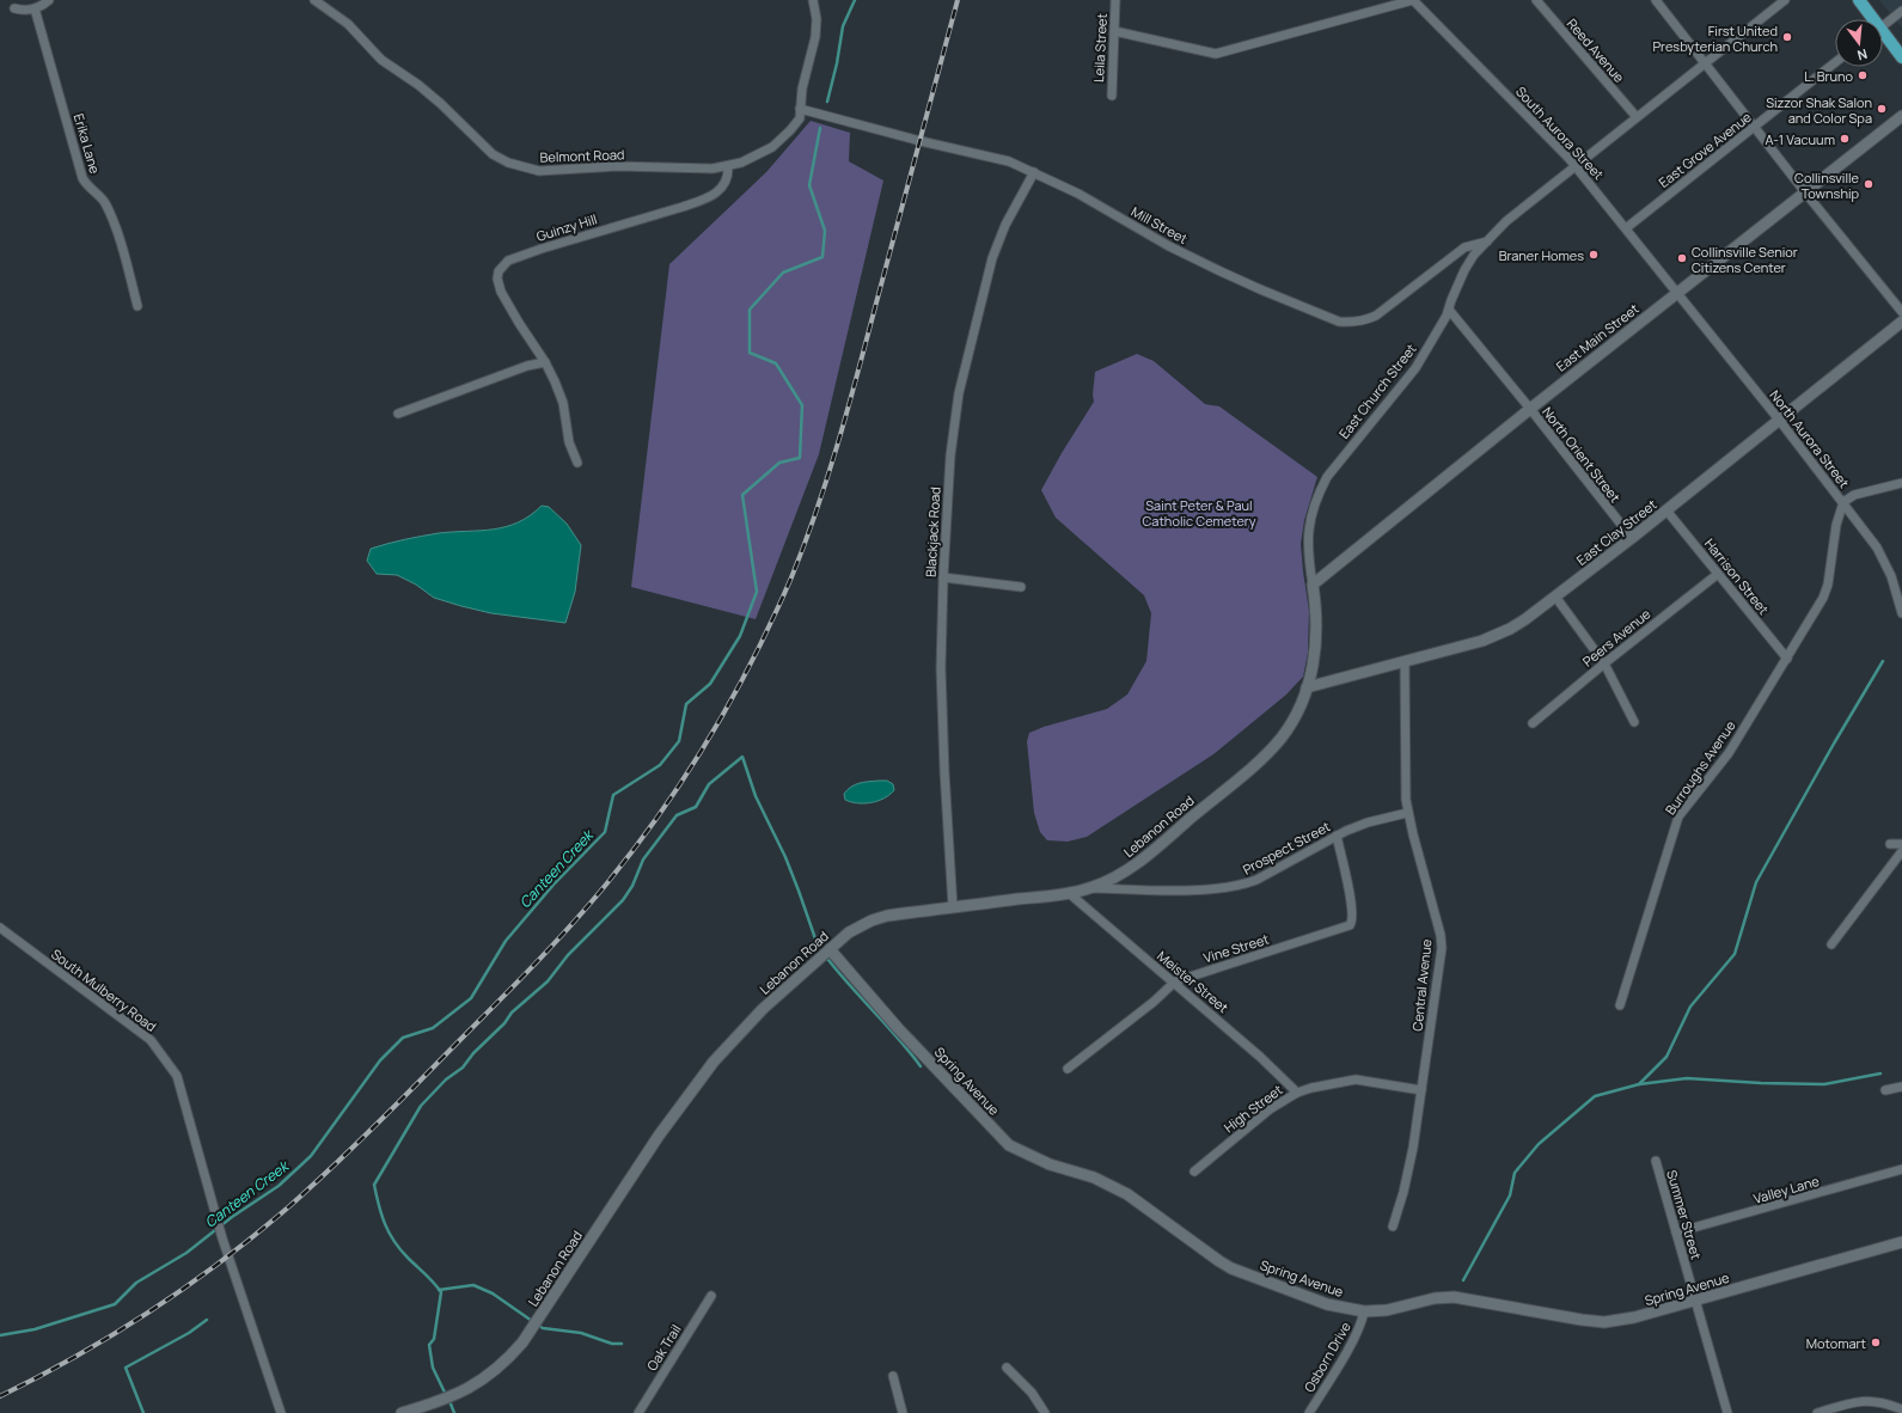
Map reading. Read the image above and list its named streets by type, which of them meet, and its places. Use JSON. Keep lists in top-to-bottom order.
{
  "streets": {
    "street": [
      "Leila Street",
      "Reed Avenue",
      "South Aurora Street",
      "Erika Lane",
      "East Grove Avenue",
      "Belmont Road",
      "Mill Street",
      "Guinzy Hill",
      "East Main Street",
      "East Church Street",
      "North Aurora Street",
      "North Orient Street",
      "Blackjack Road",
      "East Clay Street",
      "Harrison Street",
      "Peers Avenue",
      "Burroughs Avenue",
      "Lebanon Road",
      "Prospect Street",
      "Vine Street",
      "Meister Street",
      "Central Avenue",
      "South Mulberry Road",
      "Spring Avenue",
      "High Street",
      "Valley Lane",
      "Summer Street",
      "Oak Trail",
      "Osborn Drive"
    ]
  },
  "crossings": [
    ["Reed Avenue", "East Church Street"],
    ["South Aurora Street", "East Grove Avenue"],
    ["South Aurora Street", "East Main Street"],
    ["South Aurora Street", "East Church Street"],
    ["South Aurora Street", "North Aurora Street"],
    ["Belmont Road", "Mill Street"],
    ["Belmont Road", "Guinzy Hill"],
    ["Mill Street", "East Church Street"],
    ["Mill Street", "Blackjack Road"],
    ["East Main Street", "East Church Street"],
    ["East Main Street", "North Aurora Street"],
    ["East Main Street", "North Orient Street"],
    ["East Church Street", "North Orient Street"],
    ["East Church Street", "East Clay Street"],
    ["East Church Street", "Lebanon Road"],
    ["North Aurora Street", "East Clay Street"],
    ["North Aurora Street", "Burroughs Avenue"],
    ["North Orient Street", "East Clay Street"],
    ["Blackjack Road", "Lebanon Road"],
    ["East Clay Street", "Harrison Street"],
    ["East Clay Street", "Lebanon Road"],
    ["East Clay Street", "Central Avenue"],
    ["Harrison Street", "Peers Avenue"],
    ["Harrison Street", "Burroughs Avenue"],
    ["Lebanon Road", "Prospect Street"],
    ["Lebanon Road", "Meister Street"],
    ["Lebanon Road", "Spring Avenue"],
    ["Prospect Street", "Vine Street"],
    ["Prospect Street", "Central Avenue"],
    ["Vine Street", "Meister Street"],
    ["Meister Street", "High Street"],
    ["Central Avenue", "High Street"],
    ["Spring Avenue", "Summer Street"],
    ["Spring Avenue", "Osborn Drive"],
    ["Valley Lane", "Summer Street"]
  ],
  "water": ["Canteen Creek"],
  "parks": ["Saint Peter & Paul Catholic Cemetery"],
  "places": [
    "First United Presbyterian Church",
    "L. Bruno",
    "Sizzor Shak Salon and Color Spa",
    "A-1 Vacuum",
    "Collinsville Township",
    "Braner Homes",
    "Collinsville Senior Citizens Center",
    "Motomart"
  ],
  "north": "bottom"
}
